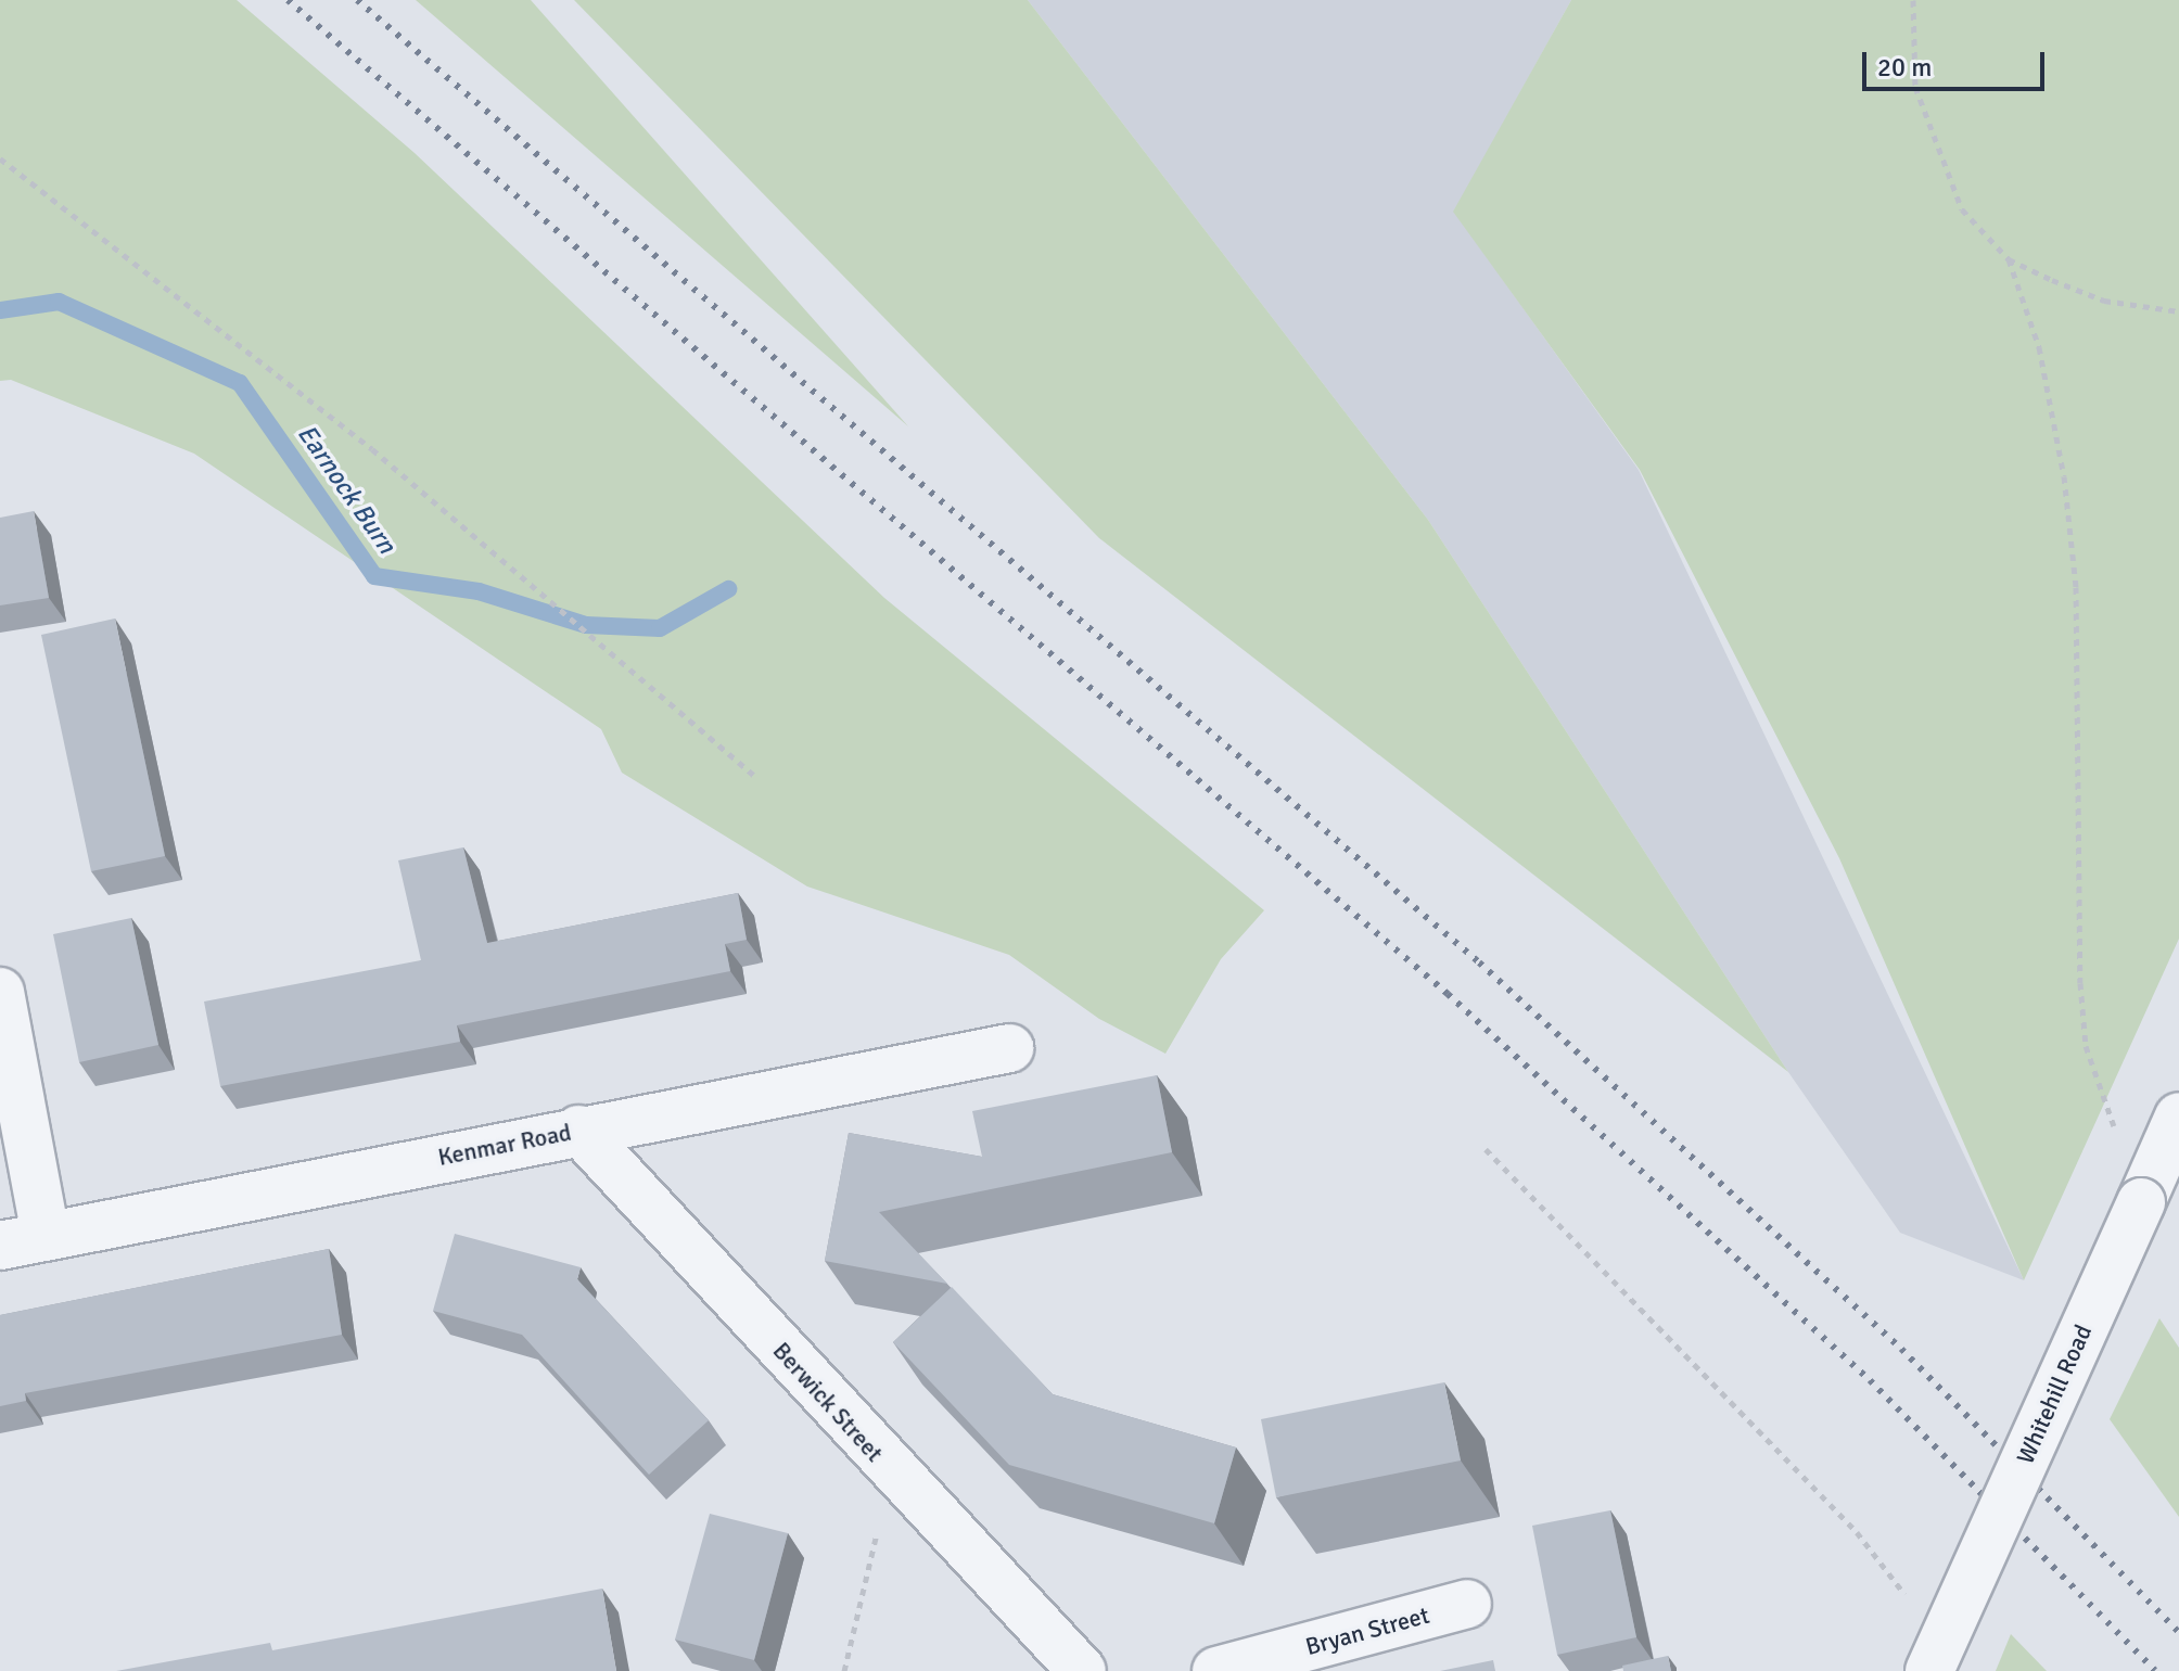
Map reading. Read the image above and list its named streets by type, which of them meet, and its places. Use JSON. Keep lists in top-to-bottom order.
{
  "streets": {
    "street": [
      "Kenmar Road",
      "Whitehill Road",
      "Berwick Street",
      "Bryan Street"
    ]
  },
  "crossings": [
    ["Kenmar Road", "Berwick Street"]
  ],
  "water": ["Earnock Burn"],
  "scale_bar": "20 m"
}
